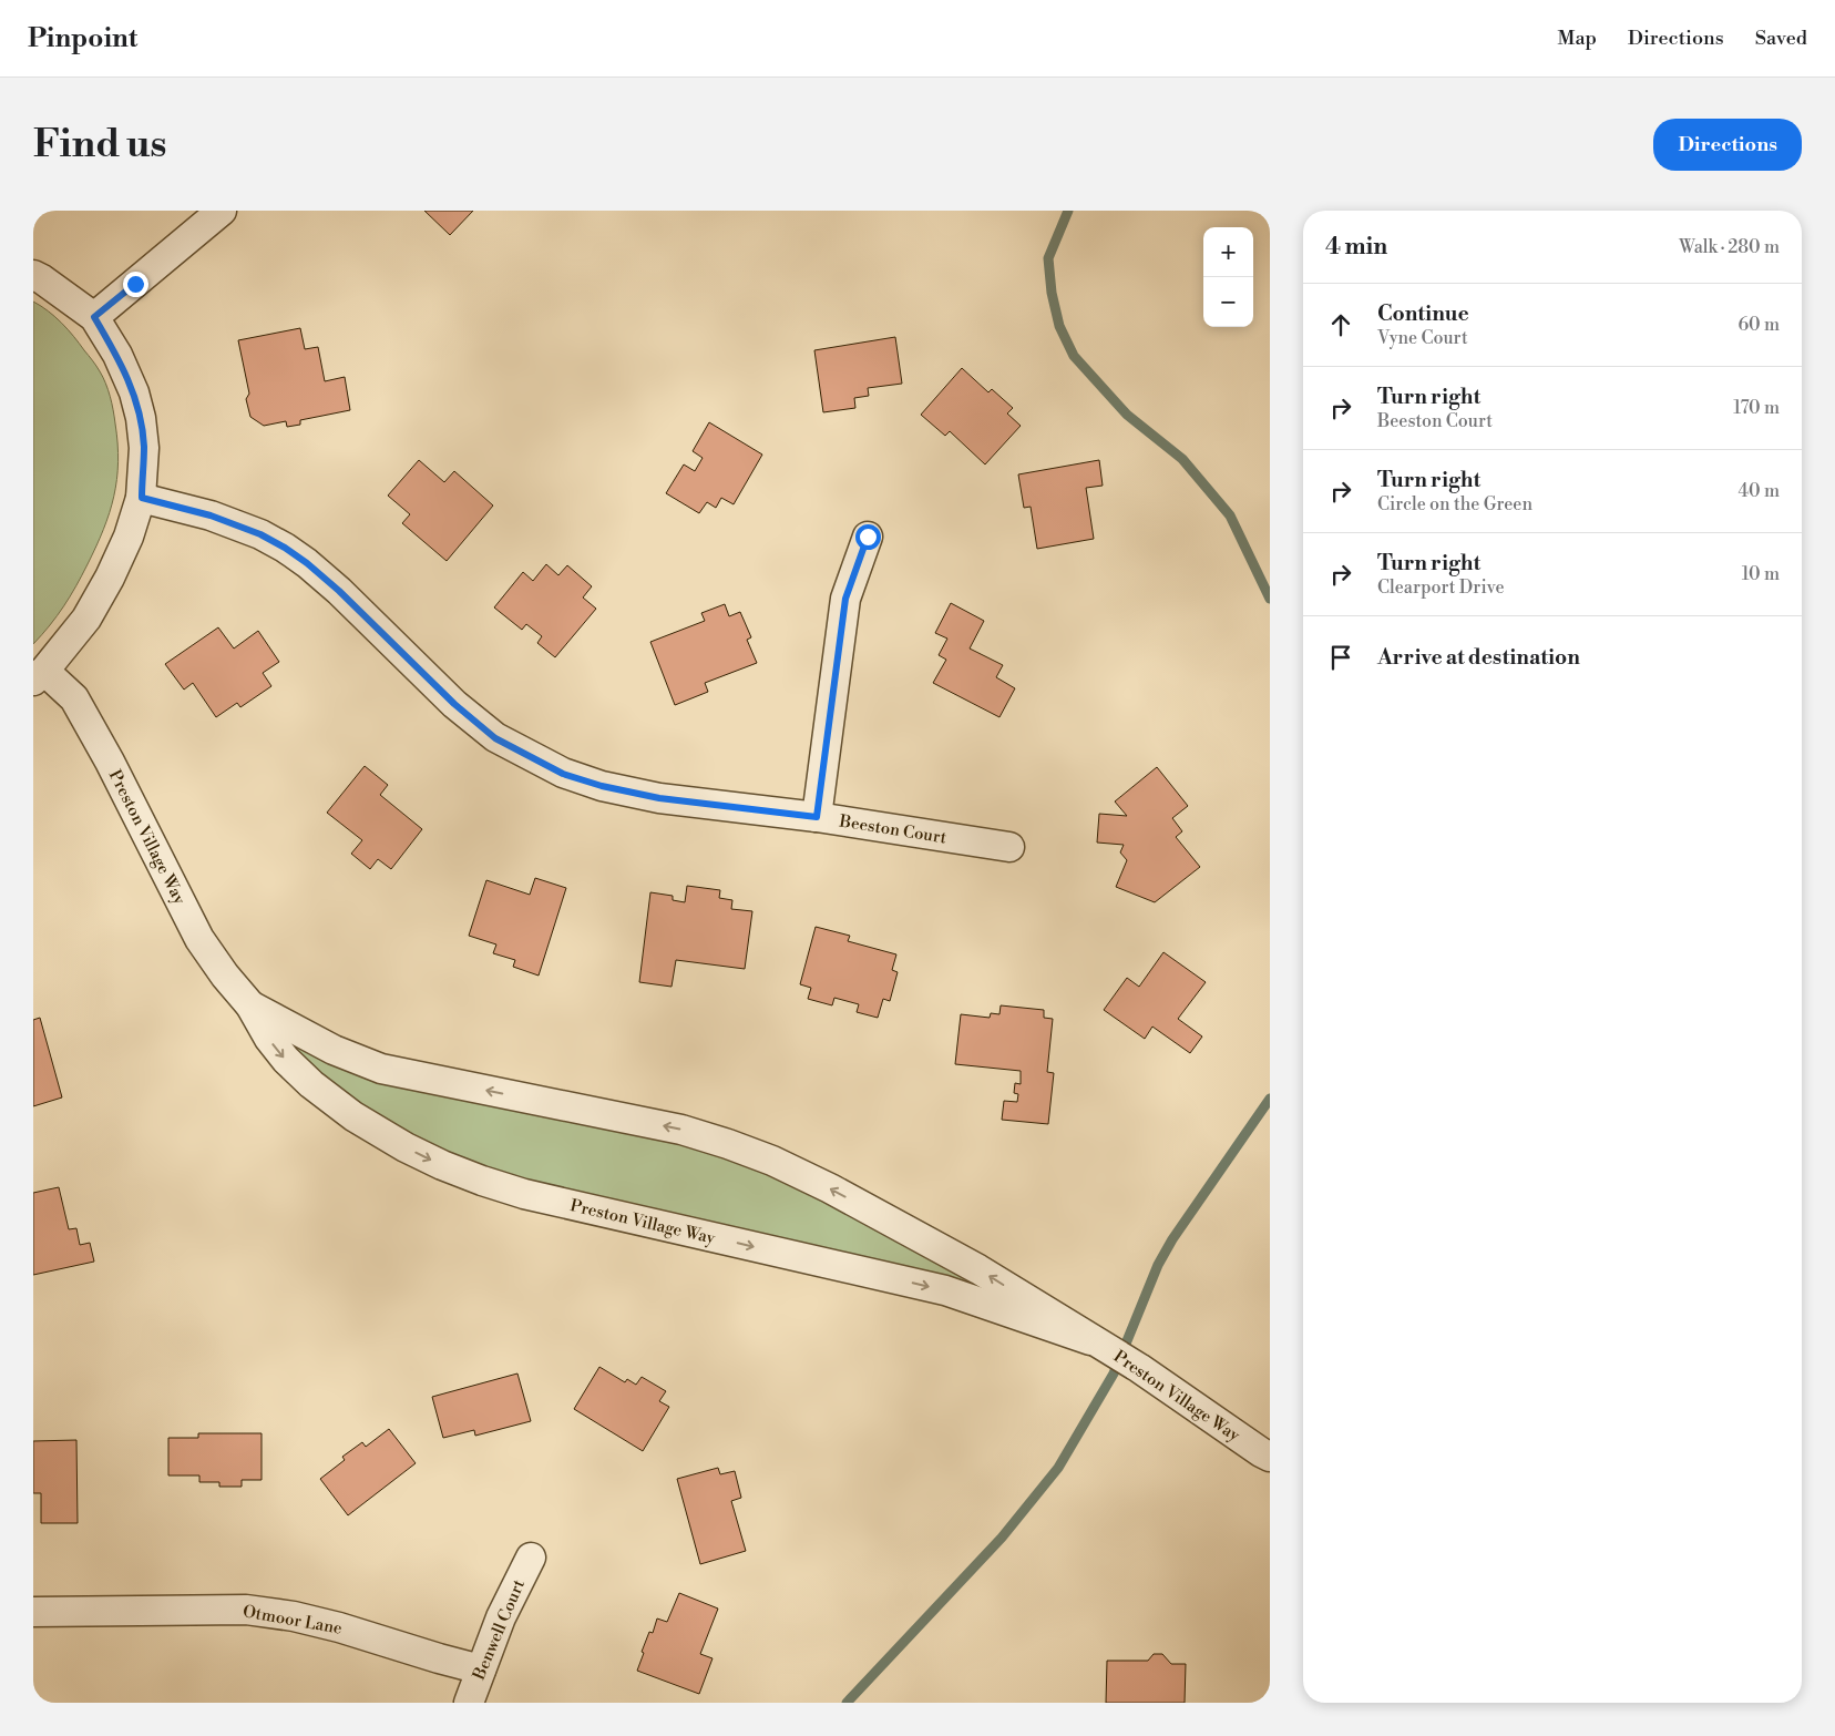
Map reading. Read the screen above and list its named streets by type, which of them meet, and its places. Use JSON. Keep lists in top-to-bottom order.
{
  "streets": {
    "street": [
      "Beeston Court",
      "Preston Village Way",
      "Otmoor Lane",
      "Benwell Court"
    ]
  },
  "crossings": [
    ["Otmoor Lane", "Benwell Court"]
  ],
  "page": {
    "header": "Pinpoint",
    "nav": ["Map", "Directions", "Saved"],
    "buttons": "Directions",
    "title": "Find us",
    "heading": ["4 min", "Walk · 280 m"],
    "map_buttons": ["+", "−"],
    "list": [
      ["Continue", "Vyne Court", "60 m"],
      ["Turn right", "Beeston Court", "170 m"],
      ["Turn right", "Circle on the Green", "40 m"],
      ["Turn right", "Clearport Drive", "10 m"],
      "Arrive at destination"
    ]
  }
}
